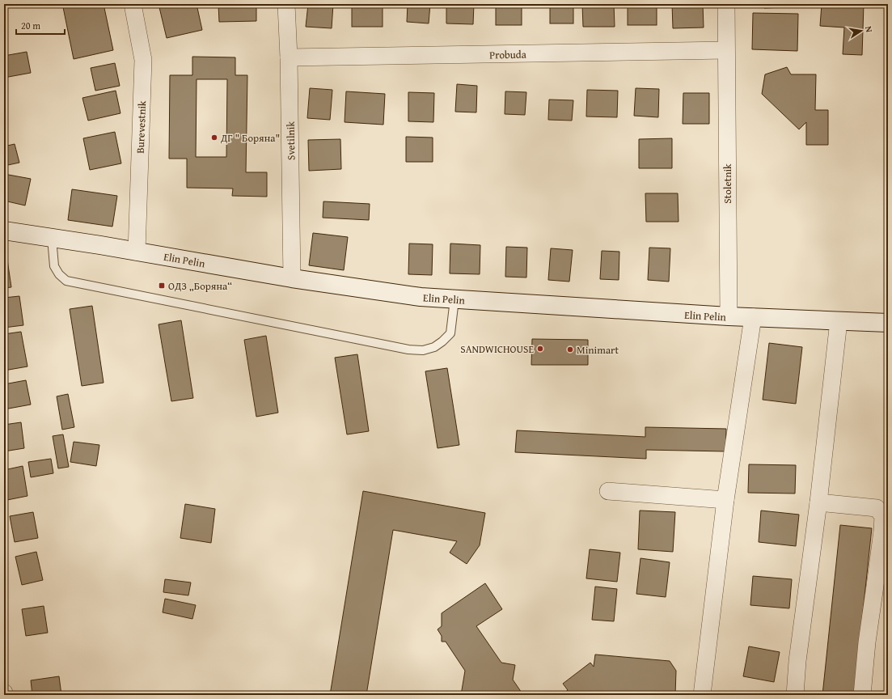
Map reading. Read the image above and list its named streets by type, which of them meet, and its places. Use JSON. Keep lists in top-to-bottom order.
{
  "streets": {
    "street": [
      "Probuda",
      "Burevestnik",
      "Svetilnik",
      "Stoletnik",
      "Elin Pelin"
    ]
  },
  "crossings": [
    ["Probuda", "Svetilnik"],
    ["Probuda", "Stoletnik"],
    ["Burevestnik", "Elin Pelin"],
    ["Svetilnik", "Elin Pelin"],
    ["Stoletnik", "Elin Pelin"]
  ],
  "places": {
    "other": ["ДГ \" Боряна\"", "SANDWICHOUSE", "Minimart"],
    "transit": ["ОДЗ „Боряна“"]
  },
  "scale_bar": "20 m",
  "north": "right"
}
